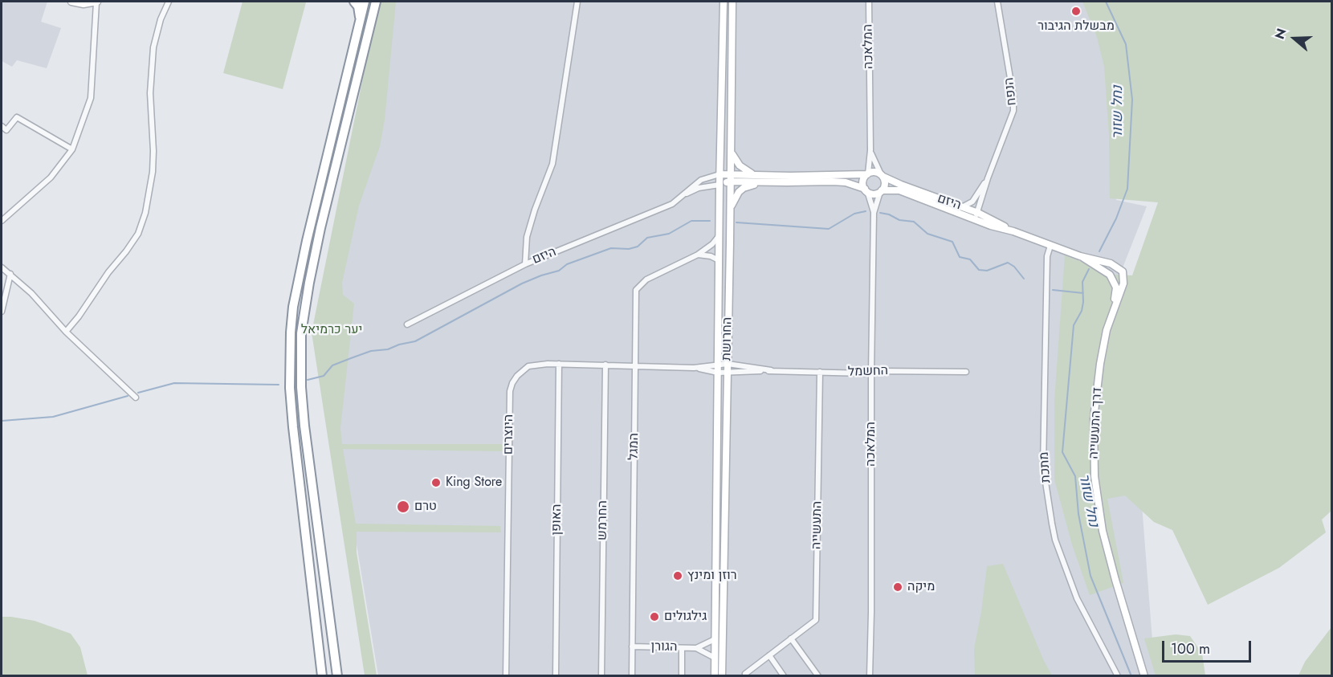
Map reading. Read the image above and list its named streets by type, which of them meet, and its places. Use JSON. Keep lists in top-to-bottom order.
{
  "streets": {
    "street": [
      "המלאכה",
      "הנפח",
      "היזם",
      "החרושת",
      "החשמל",
      "דרך התעשייה",
      "היוצרים",
      "המגל",
      "מתכת",
      "האופן",
      "החרמש",
      "התעשייה",
      "הגורן"
    ]
  },
  "crossings": [
    ["המלאכה", "היזם"],
    ["המלאכה", "החשמל"],
    ["הנפח", "היזם"],
    ["היזם", "החרושת"],
    ["היזם", "דרך התעשייה"],
    ["היזם", "מתכת"],
    ["החרושת", "החשמל"],
    ["החרושת", "היוצרים"],
    ["החרושת", "המגל"],
    ["החרושת", "הגורן"],
    ["החשמל", "היוצרים"],
    ["החשמל", "התעשייה"],
    ["דרך התעשייה", "מתכת"],
    ["היוצרים", "המגל"],
    ["היוצרים", "האופן"],
    ["היוצרים", "החרמש"],
    ["המגל", "הגורן"]
  ],
  "water": ["נחל שזור"],
  "parks": ["יער כרמיאל"],
  "places": [
    "מבשלת הגיבור",
    "King Store",
    "טרם",
    "רוזן ומינץ",
    "מיקה",
    "גילגולים"
  ],
  "scale_bar": "100 m",
  "north": "left"
}
